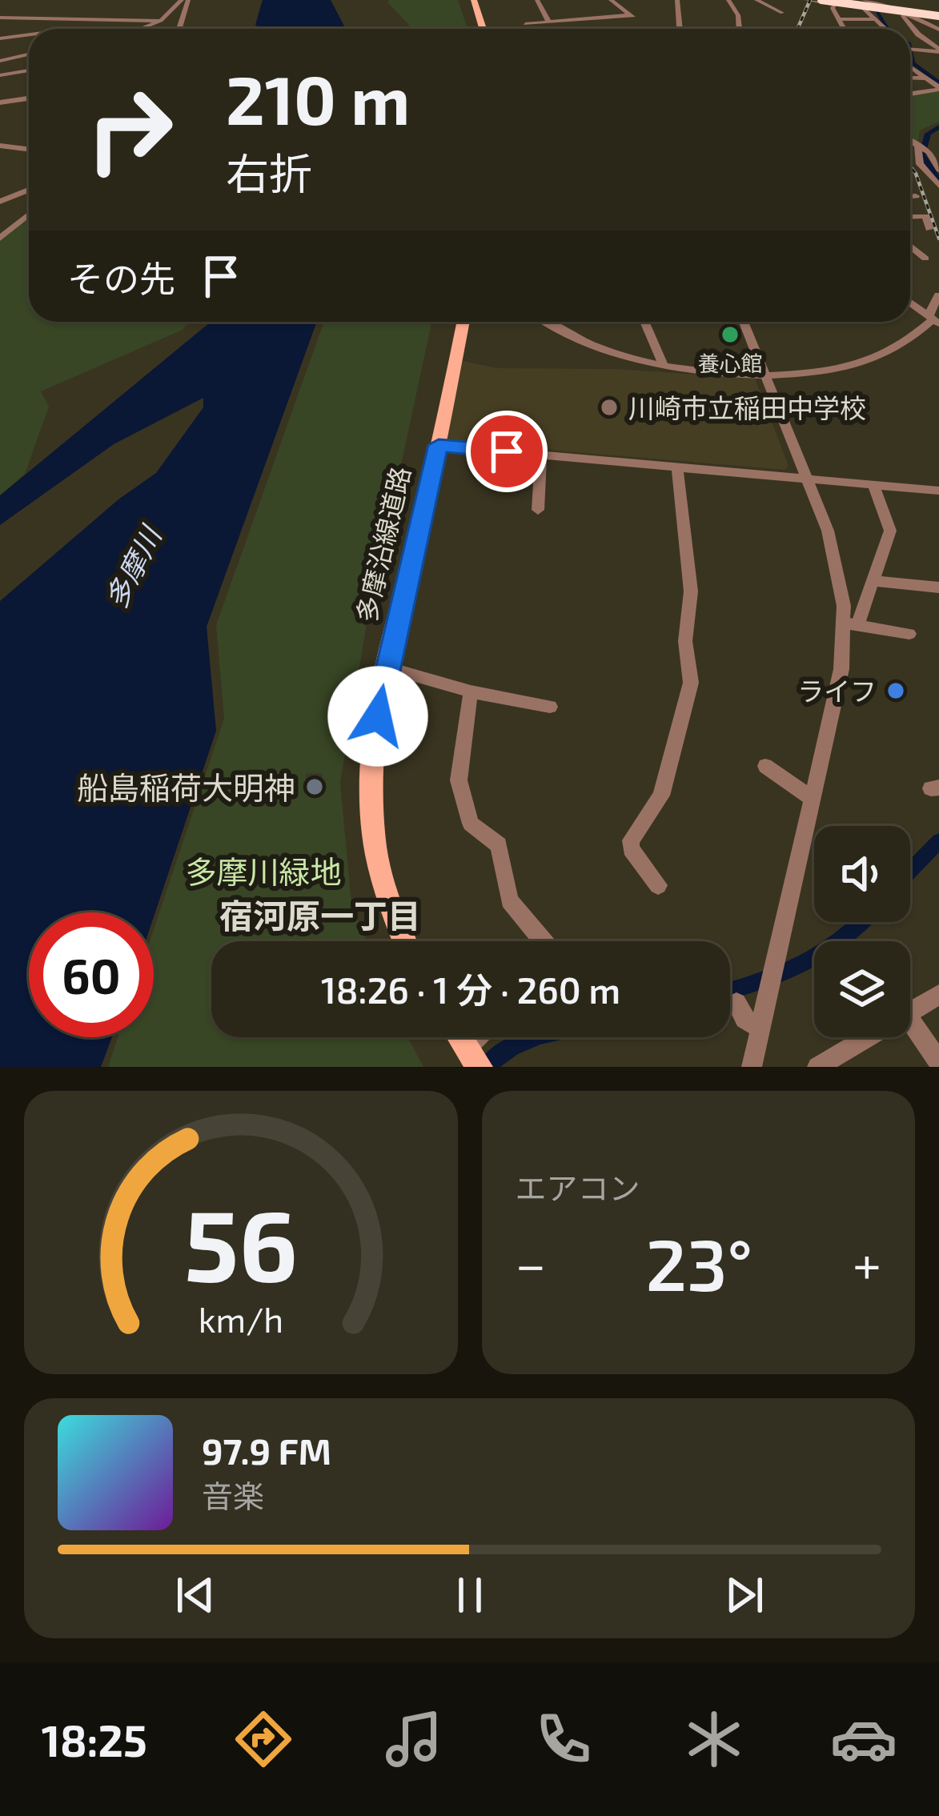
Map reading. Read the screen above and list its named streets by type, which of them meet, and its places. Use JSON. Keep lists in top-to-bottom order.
{
  "streets": {
    "main road": ["多摩沿線道路"]
  },
  "districts": ["宿河原一丁目"],
  "water": ["多摩川"],
  "parks": ["多摩川緑地"],
  "places": [
    "養心館",
    "川崎市立稲田中学校",
    "ライフ",
    "船島稲荷大明神"
  ],
  "page": {
    "turn": ["210 m", "右折"],
    "then": "その先",
    "limit": "60",
    "trip": "18:26 · 1 分 · 260 m",
    "tile": "エアコン",
    "heat": ["−", "23°", "+"],
    "song": ["97.9 FM", "音楽"],
    "tabs": "18:25",
    "gauge": ["56", "km/h"]
  }
}
